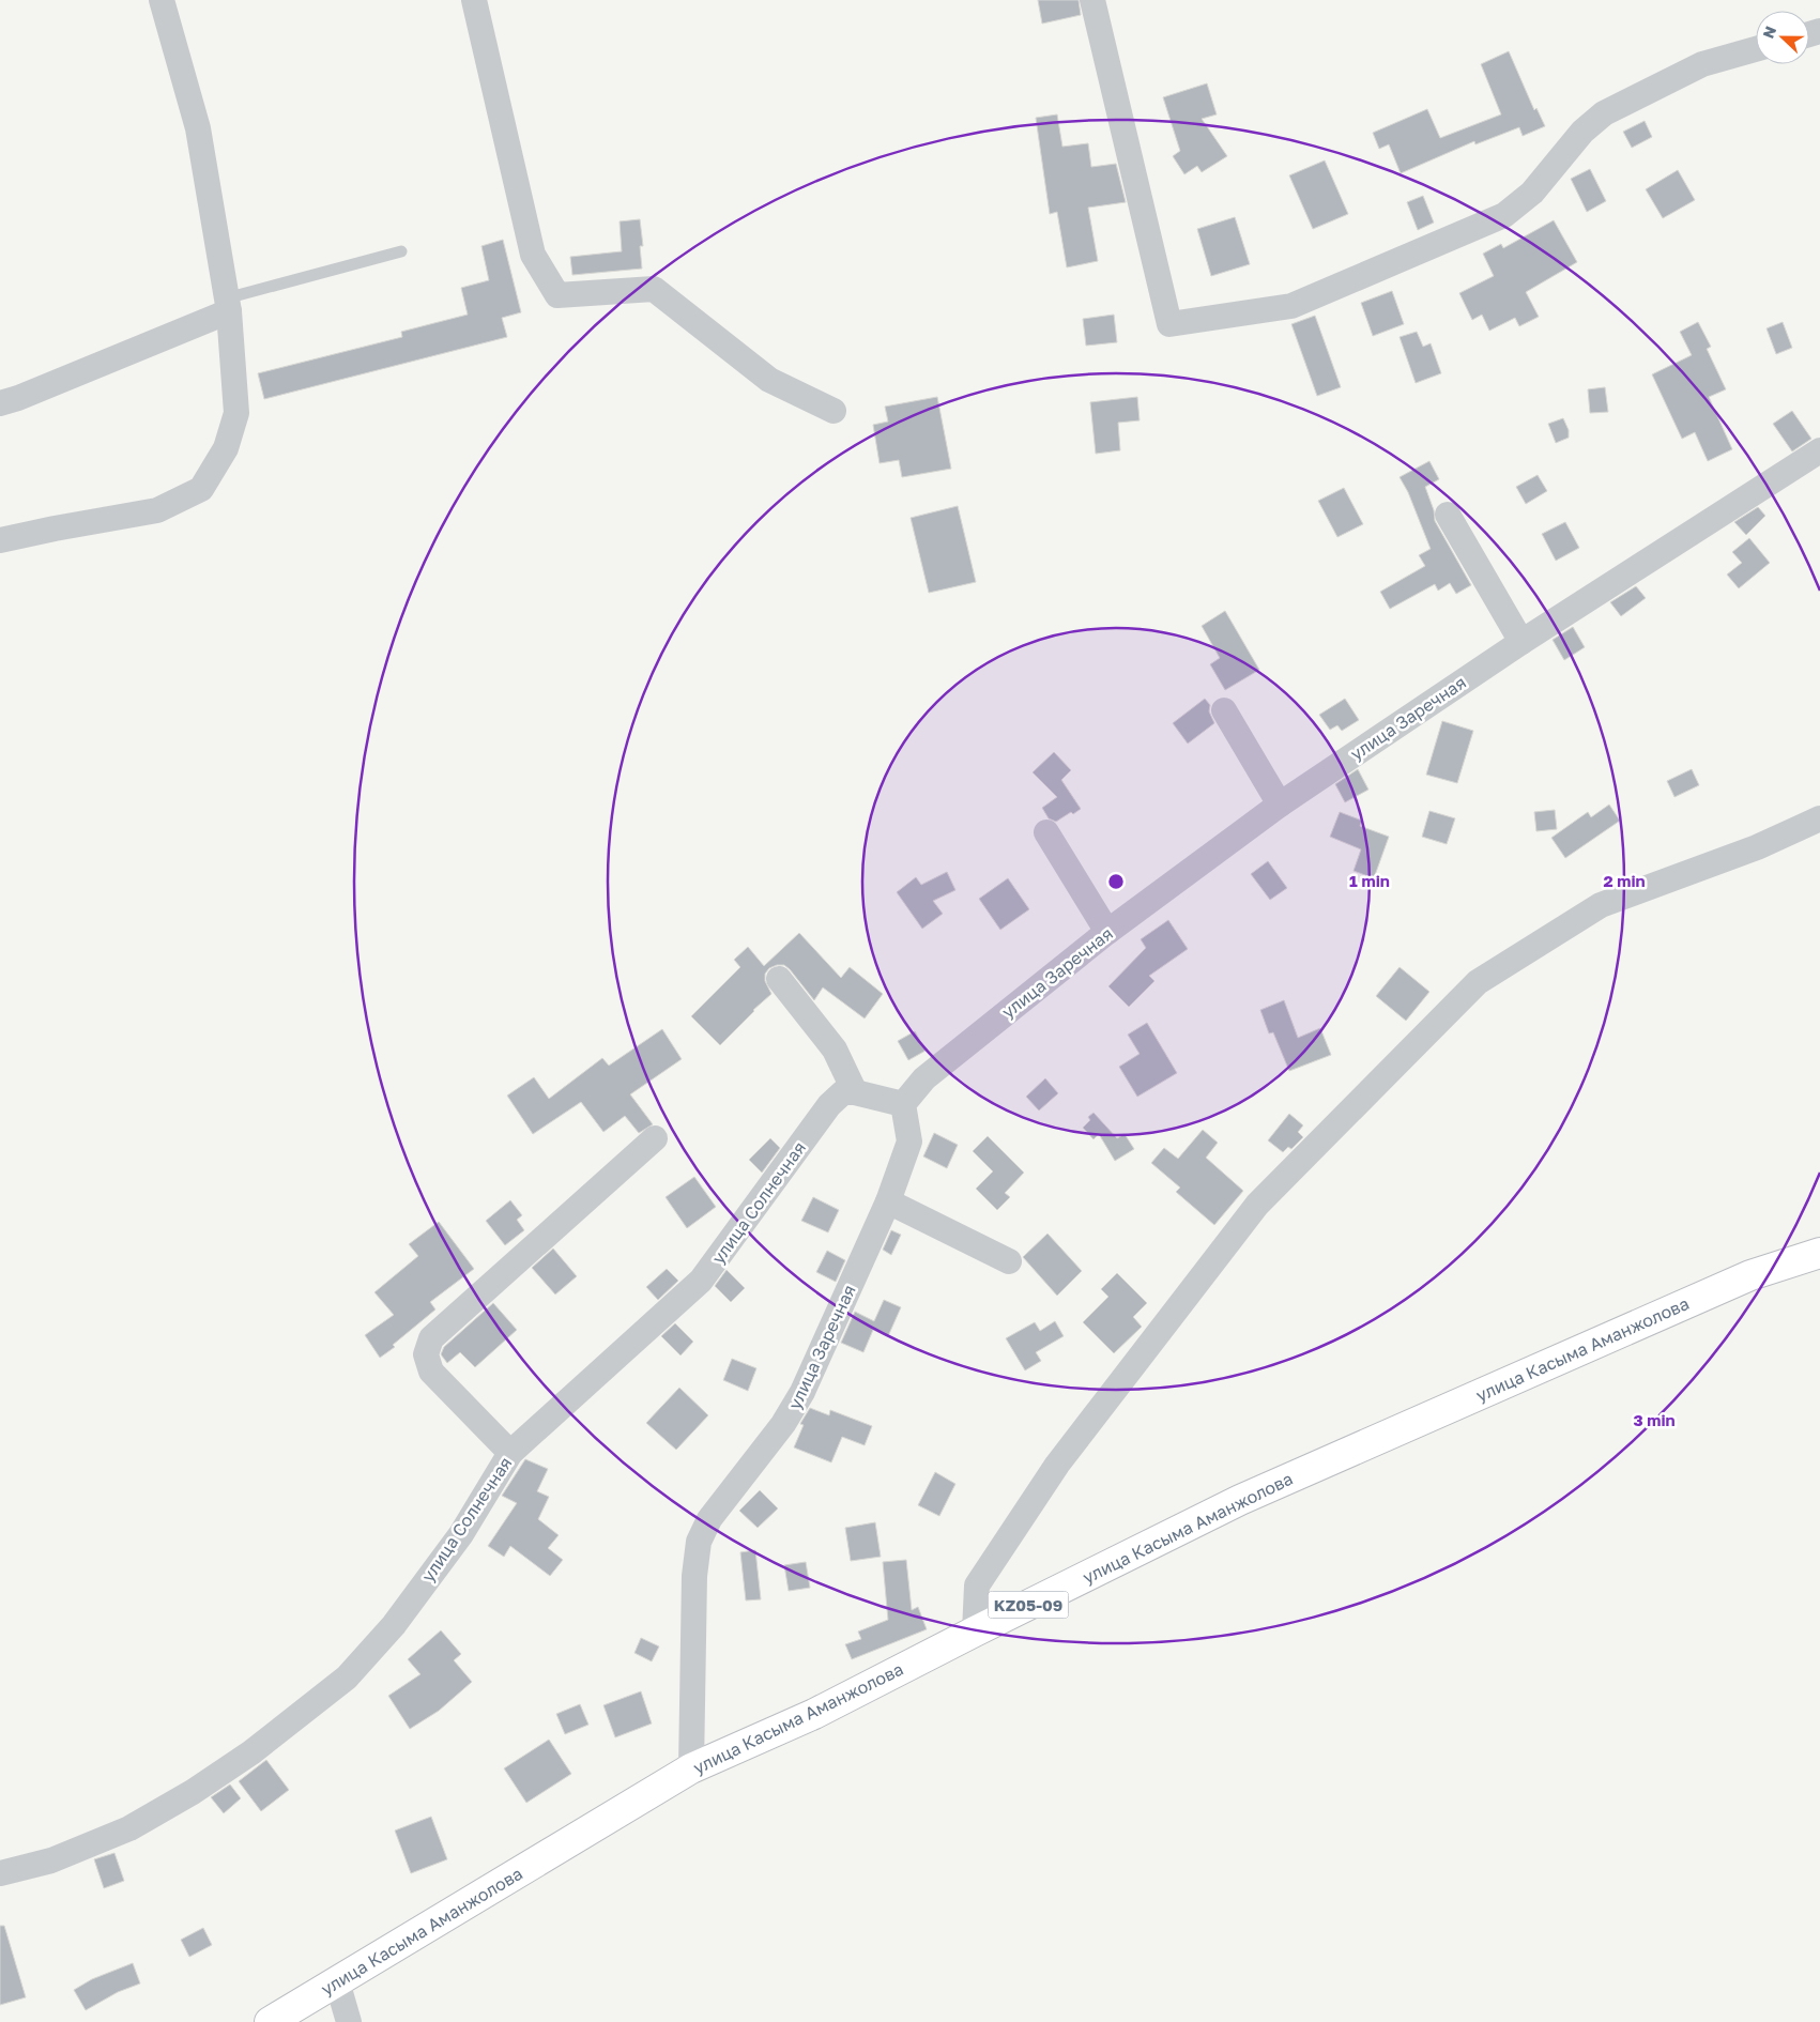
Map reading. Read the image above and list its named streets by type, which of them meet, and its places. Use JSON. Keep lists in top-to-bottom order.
{
  "streets": {
    "main road": ["улица Касыма Аманжолова", "KZ05-09"],
    "street": ["улица Заречная", "улица Солнечная"]
  },
  "crossings": [
    ["улица Заречная", "улица Касыма Аманжолова"]
  ],
  "north": "left",
  "rings": ["1 min", "2 min", "3 min"]
}
